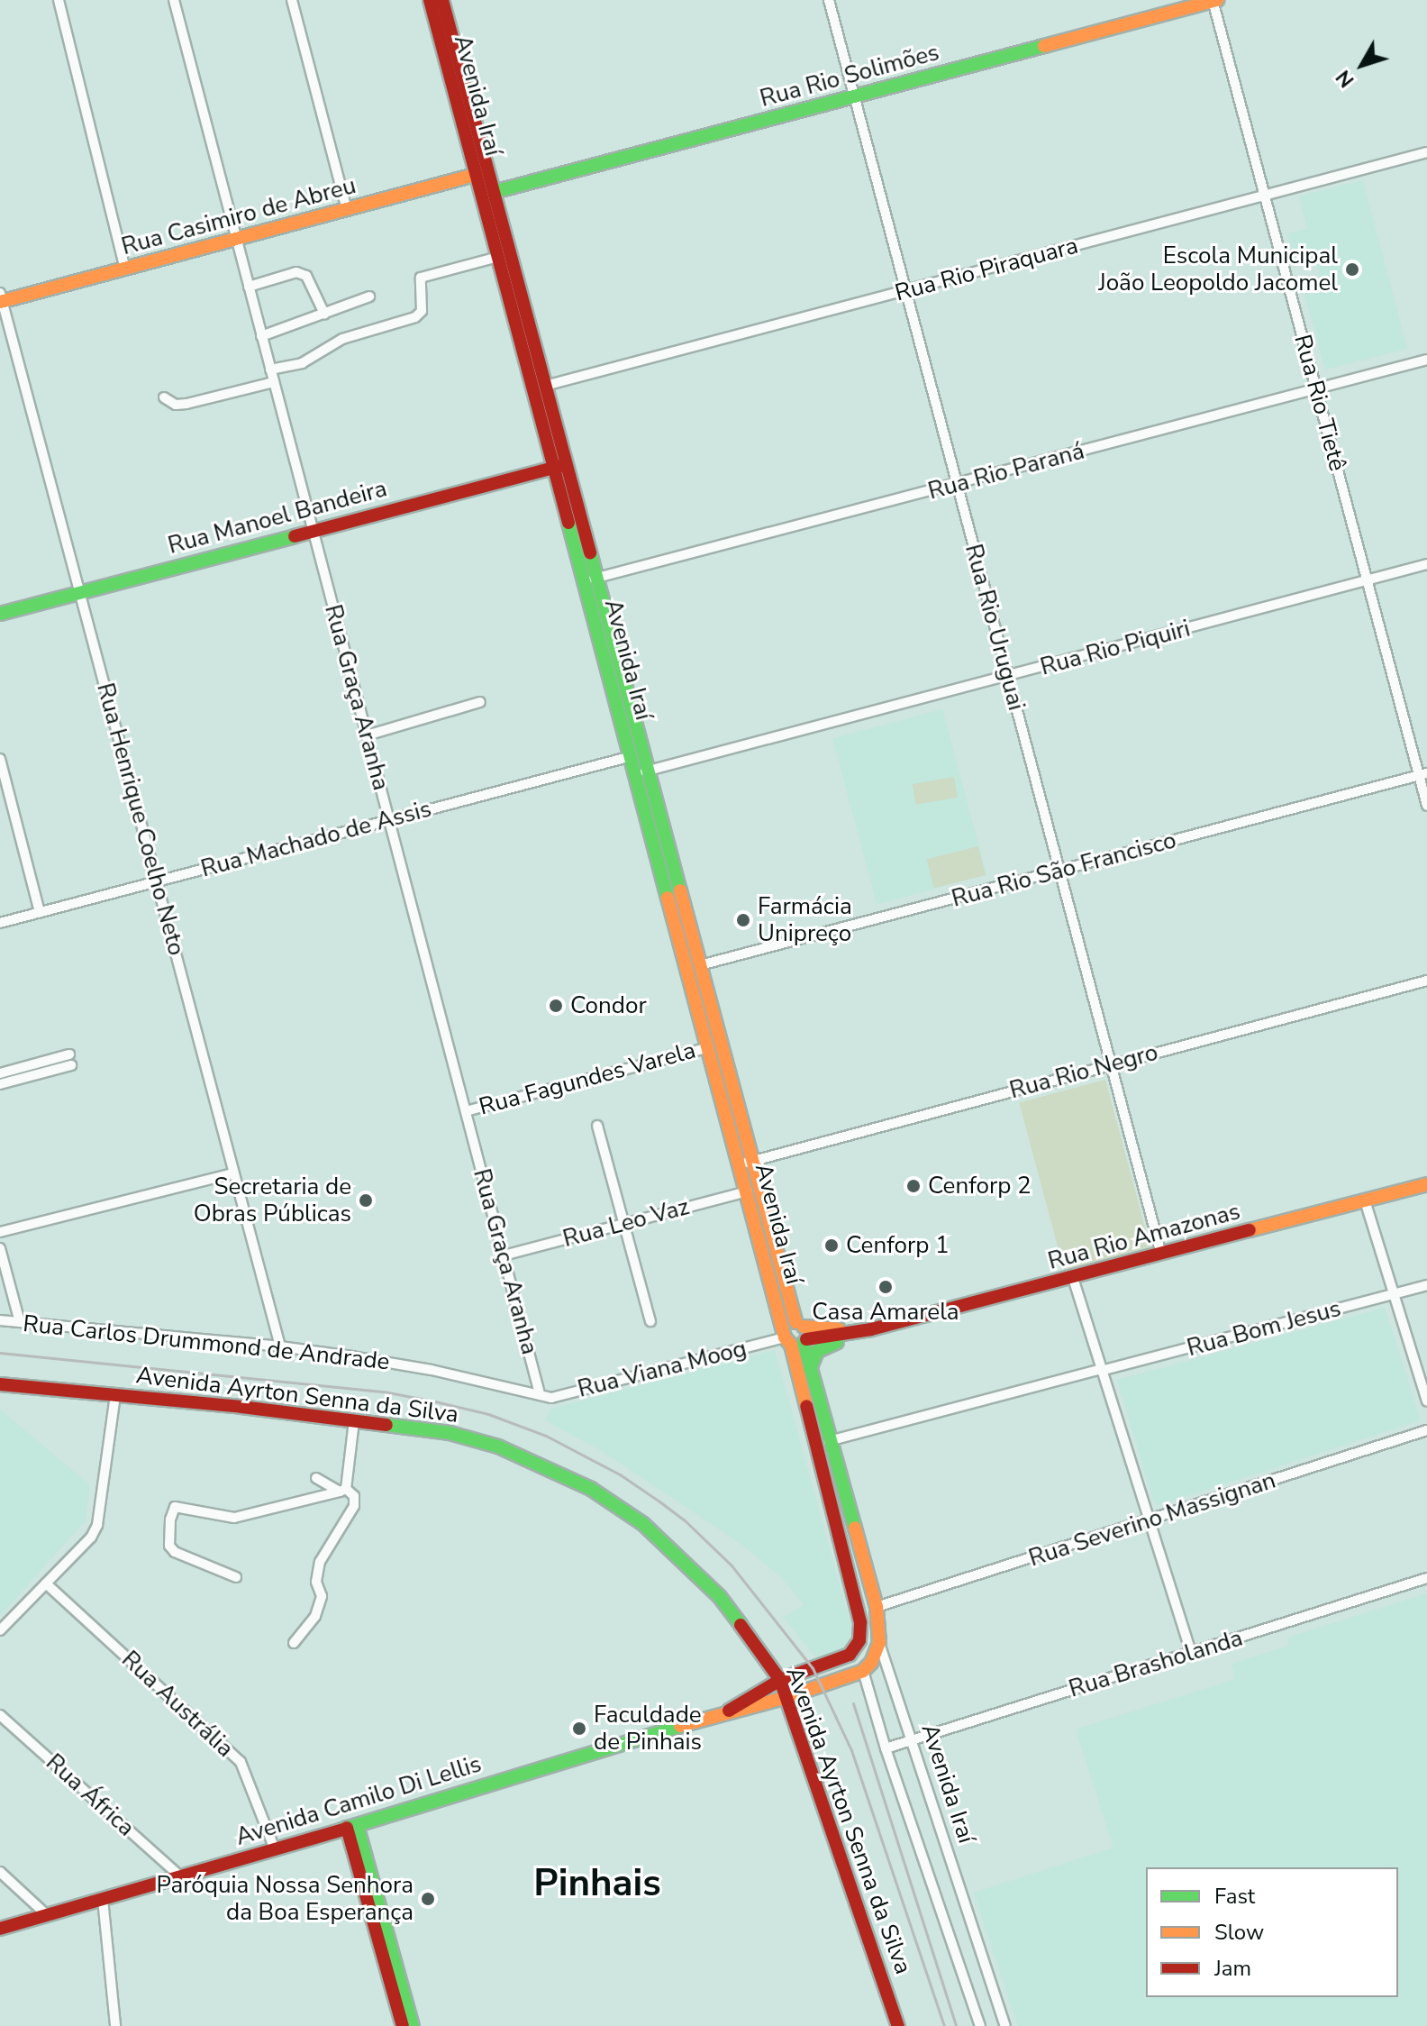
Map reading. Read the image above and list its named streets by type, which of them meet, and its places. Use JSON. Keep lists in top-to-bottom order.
{
  "streets": {
    "main road": [
      "Rua Rio Solimões",
      "Avenida Iraí",
      "Rua Casimiro de Abreu",
      "Rua Manoel Bandeira",
      "Rua Rio Amazonas",
      "Avenida Ayrton Senna da Silva",
      "Avenida Camilo Di Lellis"
    ],
    "street": [
      "Rua Rio Piraquara",
      "Rua Rio Tietê",
      "Rua Rio Paraná",
      "Rua Rio Uruguai",
      "Rua Rio Piquiri",
      "Rua Graça Aranha",
      "Rua Henrique Coelho Neto",
      "Rua Machado de Assis",
      "Rua Rio São Francisco",
      "Rua Rio Negro",
      "Rua Fagundes Varela",
      "Rua Leo Vaz",
      "Rua Bom Jesus",
      "Rua Carlos Drummond de Andrade",
      "Rua Viana Moog",
      "Rua Severino Massignan",
      "Rua Brasholanda",
      "Rua Austrália",
      "Rua África"
    ]
  },
  "crossings": [
    ["Rua Rio Solimões", "Avenida Iraí"],
    ["Rua Rio Solimões", "Rua Rio Tietê"],
    ["Rua Rio Solimões", "Rua Rio Uruguai"],
    ["Avenida Iraí", "Rua Casimiro de Abreu"],
    ["Avenida Iraí", "Rua Rio Piraquara"],
    ["Avenida Iraí", "Rua Rio Paraná"],
    ["Avenida Iraí", "Rua Manoel Bandeira"],
    ["Avenida Iraí", "Rua Rio Piquiri"],
    ["Avenida Iraí", "Rua Machado de Assis"],
    ["Avenida Iraí", "Rua Rio São Francisco"],
    ["Avenida Iraí", "Rua Rio Negro"],
    ["Avenida Iraí", "Rua Fagundes Varela"],
    ["Avenida Iraí", "Rua Leo Vaz"],
    ["Avenida Iraí", "Rua Rio Amazonas"],
    ["Avenida Iraí", "Rua Bom Jesus"],
    ["Avenida Iraí", "Rua Viana Moog"],
    ["Avenida Iraí", "Rua Severino Massignan"],
    ["Avenida Iraí", "Rua Brasholanda"],
    ["Avenida Iraí", "Avenida Camilo Di Lellis"],
    ["Rua Casimiro de Abreu", "Rua Graça Aranha"],
    ["Rua Casimiro de Abreu", "Rua Henrique Coelho Neto"],
    ["Rua Rio Piraquara", "Rua Rio Tietê"],
    ["Rua Rio Piraquara", "Rua Rio Uruguai"],
    ["Rua Rio Tietê", "Rua Rio Paraná"],
    ["Rua Rio Tietê", "Rua Rio Piquiri"],
    ["Rua Rio Tietê", "Rua Rio São Francisco"],
    ["Rua Rio Paraná", "Rua Rio Uruguai"],
    ["Rua Manoel Bandeira", "Rua Graça Aranha"],
    ["Rua Manoel Bandeira", "Rua Henrique Coelho Neto"],
    ["Rua Rio Uruguai", "Rua Rio Piquiri"],
    ["Rua Rio Uruguai", "Rua Rio São Francisco"],
    ["Rua Rio Uruguai", "Rua Rio Negro"],
    ["Rua Rio Uruguai", "Rua Rio Amazonas"],
    ["Rua Graça Aranha", "Rua Machado de Assis"],
    ["Rua Graça Aranha", "Rua Fagundes Varela"],
    ["Rua Graça Aranha", "Rua Leo Vaz"],
    ["Rua Graça Aranha", "Rua Carlos Drummond de Andrade"],
    ["Rua Graça Aranha", "Rua Viana Moog"],
    ["Rua Henrique Coelho Neto", "Rua Machado de Assis"],
    ["Rua Henrique Coelho Neto", "Rua Carlos Drummond de Andrade"],
    ["Rua Rio Amazonas", "Rua Viana Moog"],
    ["Rua Carlos Drummond de Andrade", "Rua Viana Moog"],
    ["Avenida Ayrton Senna da Silva", "Avenida Camilo Di Lellis"],
    ["Rua Austrália", "Avenida Camilo Di Lellis"],
    ["Rua África", "Avenida Camilo Di Lellis"]
  ],
  "districts": ["Pinhais"],
  "places": [
    "Escola Municipal João Leopoldo Jacomel",
    "Farmácia Unipreço",
    "Condor",
    "Cenforp 2",
    "Secretaria de Obras Públicas",
    "Cenforp 1",
    "Casa Amarela",
    "Faculdade de Pinhais",
    "Paróquia Nossa Senhora da Boa Esperança"
  ],
  "legend": ["Fast", "Slow", "Jam"],
  "north": "bottom left"
}
